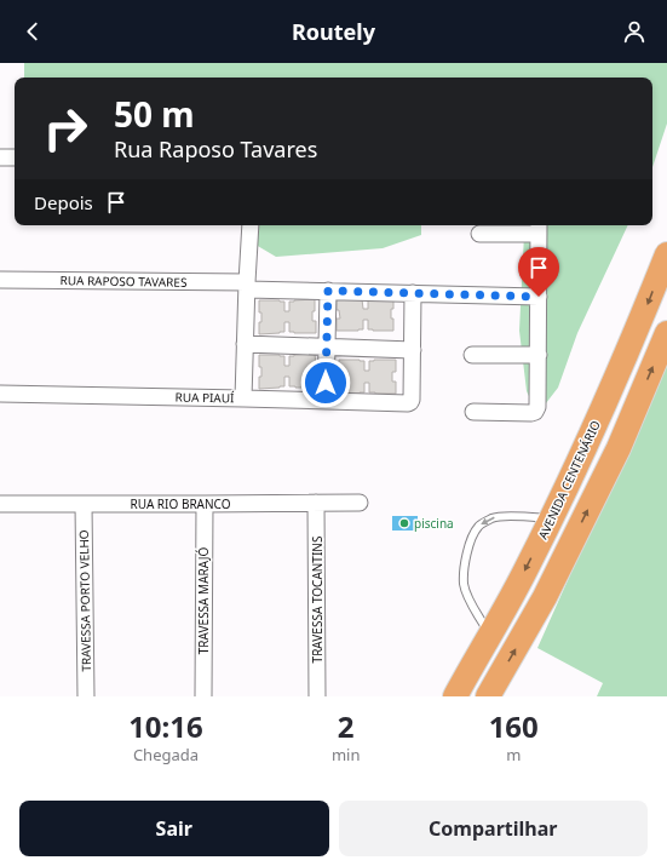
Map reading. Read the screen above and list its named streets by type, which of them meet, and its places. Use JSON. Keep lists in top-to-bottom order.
{
  "streets": {
    "main road": ["AVENIDA CENTENÁRIO"],
    "street": [
      "RUA RAPOSO TAVARES",
      "RUA PIAUÍ",
      "RUA RIO BRANCO",
      "TRAVESSA TOCANTINS",
      "TRAVESSA PORTO VELHO",
      "TRAVESSA MARAJÓ"
    ]
  },
  "crossings": [
    ["RUA RIO BRANCO", "TRAVESSA TOCANTINS"],
    ["RUA RIO BRANCO", "TRAVESSA PORTO VELHO"],
    ["RUA RIO BRANCO", "TRAVESSA MARAJÓ"]
  ],
  "places": ["piscina"],
  "page": {
    "header": "Routely",
    "turn": ["50 m", "Rua Raposo Tavares"],
    "then": "Depois",
    "eta": [
      "10:16",
      "Chegada",
      "2",
      "min",
      "160",
      "m"
    ],
    "buttons": ["Sair", "Compartilhar"]
  }
}
